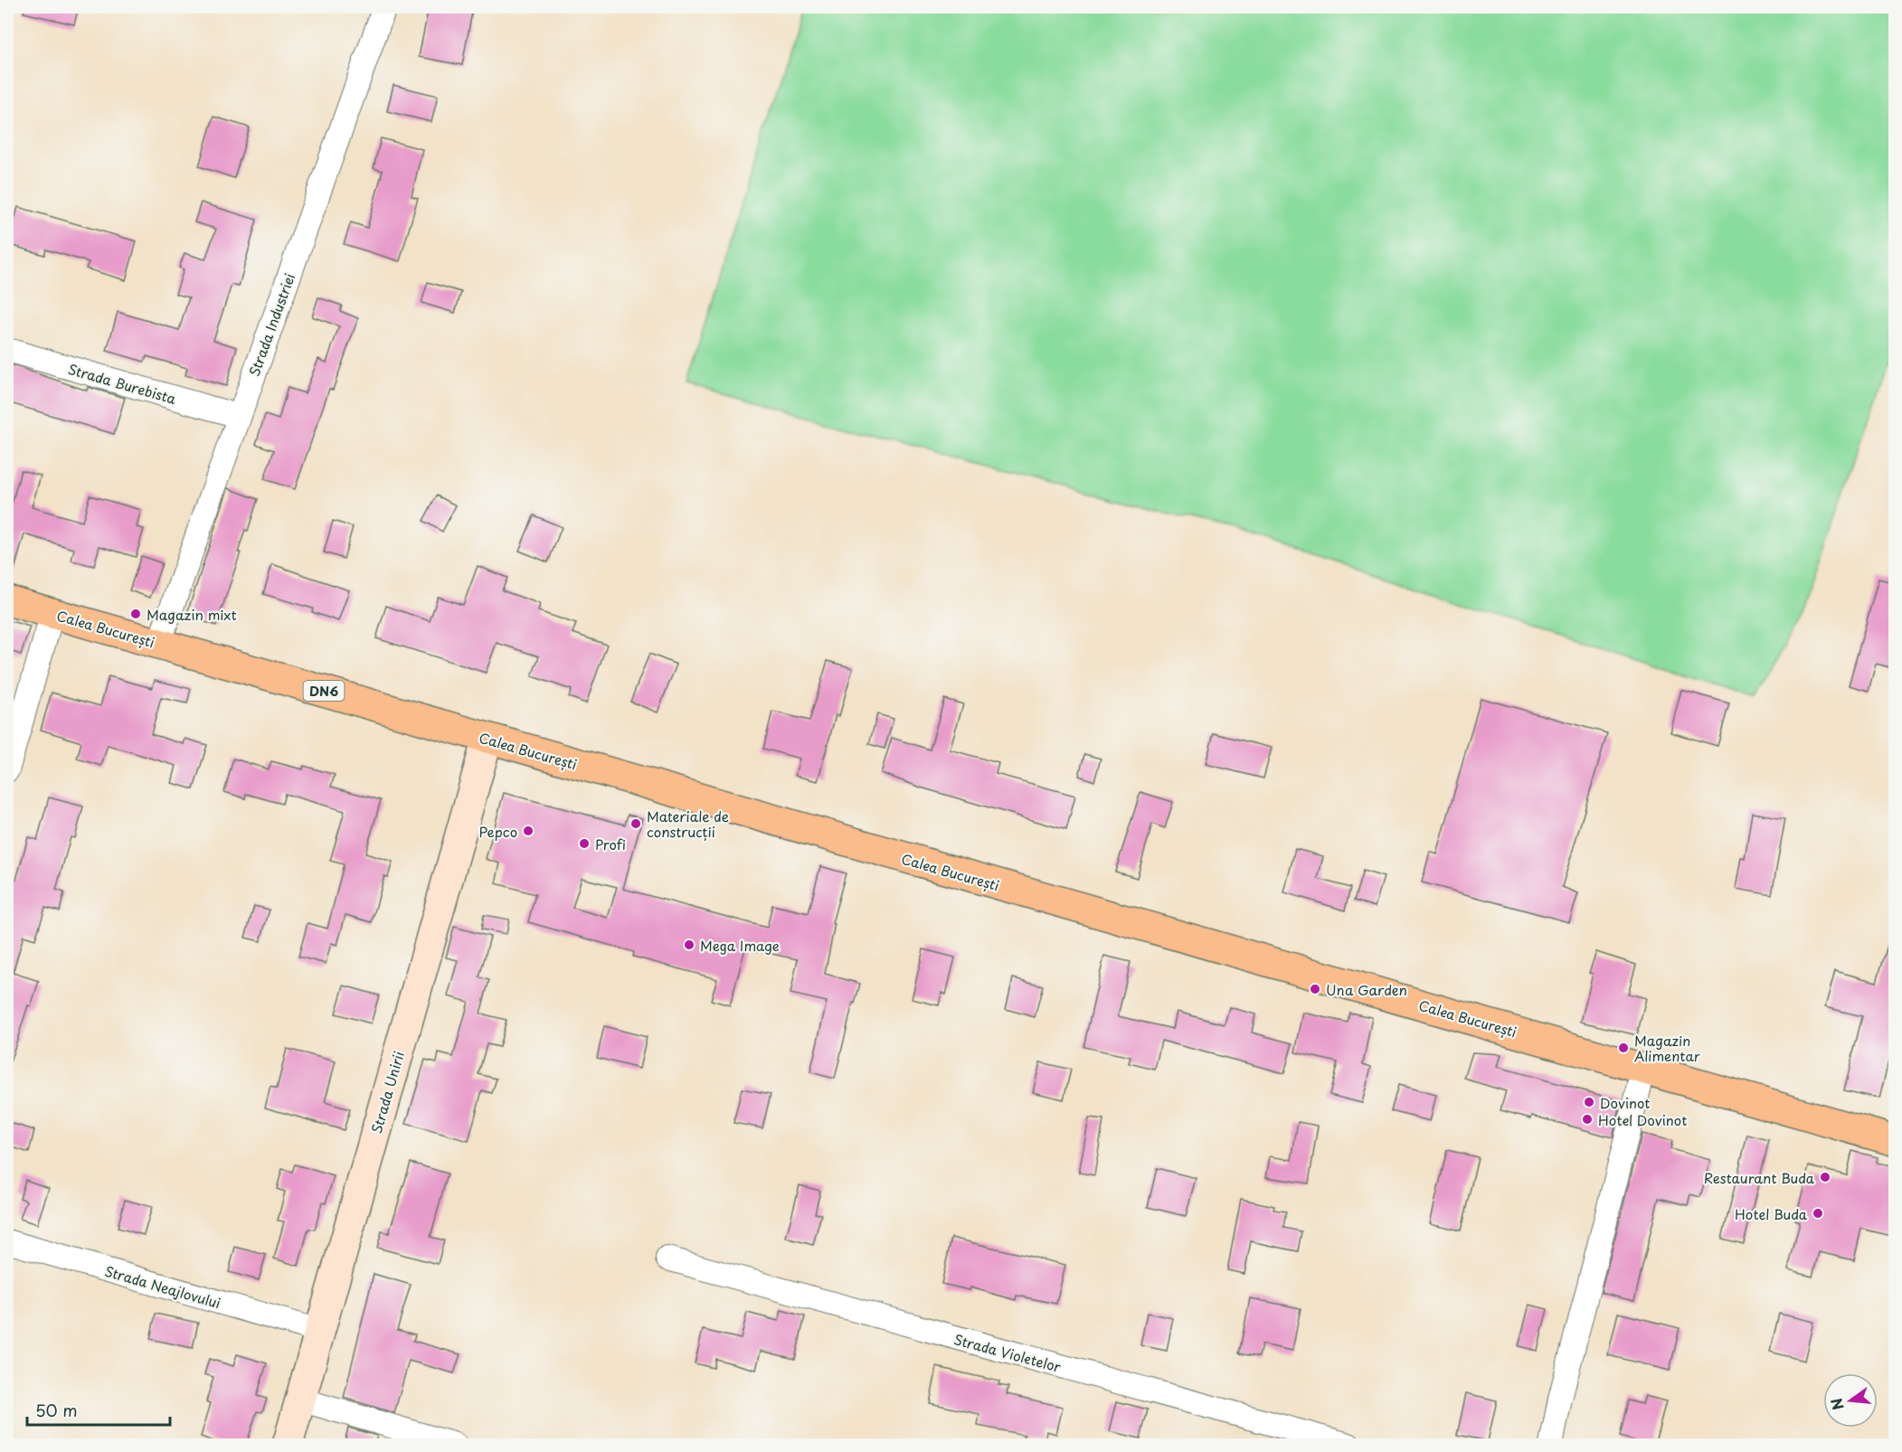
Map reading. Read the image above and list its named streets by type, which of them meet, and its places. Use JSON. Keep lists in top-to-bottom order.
{
  "streets": {
    "main road": ["Calea București", "DN6", "Strada Unirii"],
    "street": [
      "Strada Industriei",
      "Strada Burebista",
      "Strada Neajlovului",
      "Strada Violetelor"
    ]
  },
  "crossings": [
    ["Strada Industriei", "Strada Burebista"],
    ["Strada Industriei", "Calea București"],
    ["Calea București", "Strada Unirii"],
    ["Strada Unirii", "Strada Neajlovului"]
  ],
  "places": [
    "Magazin mixt",
    "Materiale de construcții",
    "Pepco",
    "Profi",
    "Mega Image",
    "Una Garden",
    "Magazin Alimentar",
    "Dovinot",
    "Hotel Dovinot",
    "Restaurant Buda",
    "Hotel Buda"
  ],
  "scale_bar": "50 m",
  "north": "left"
}
